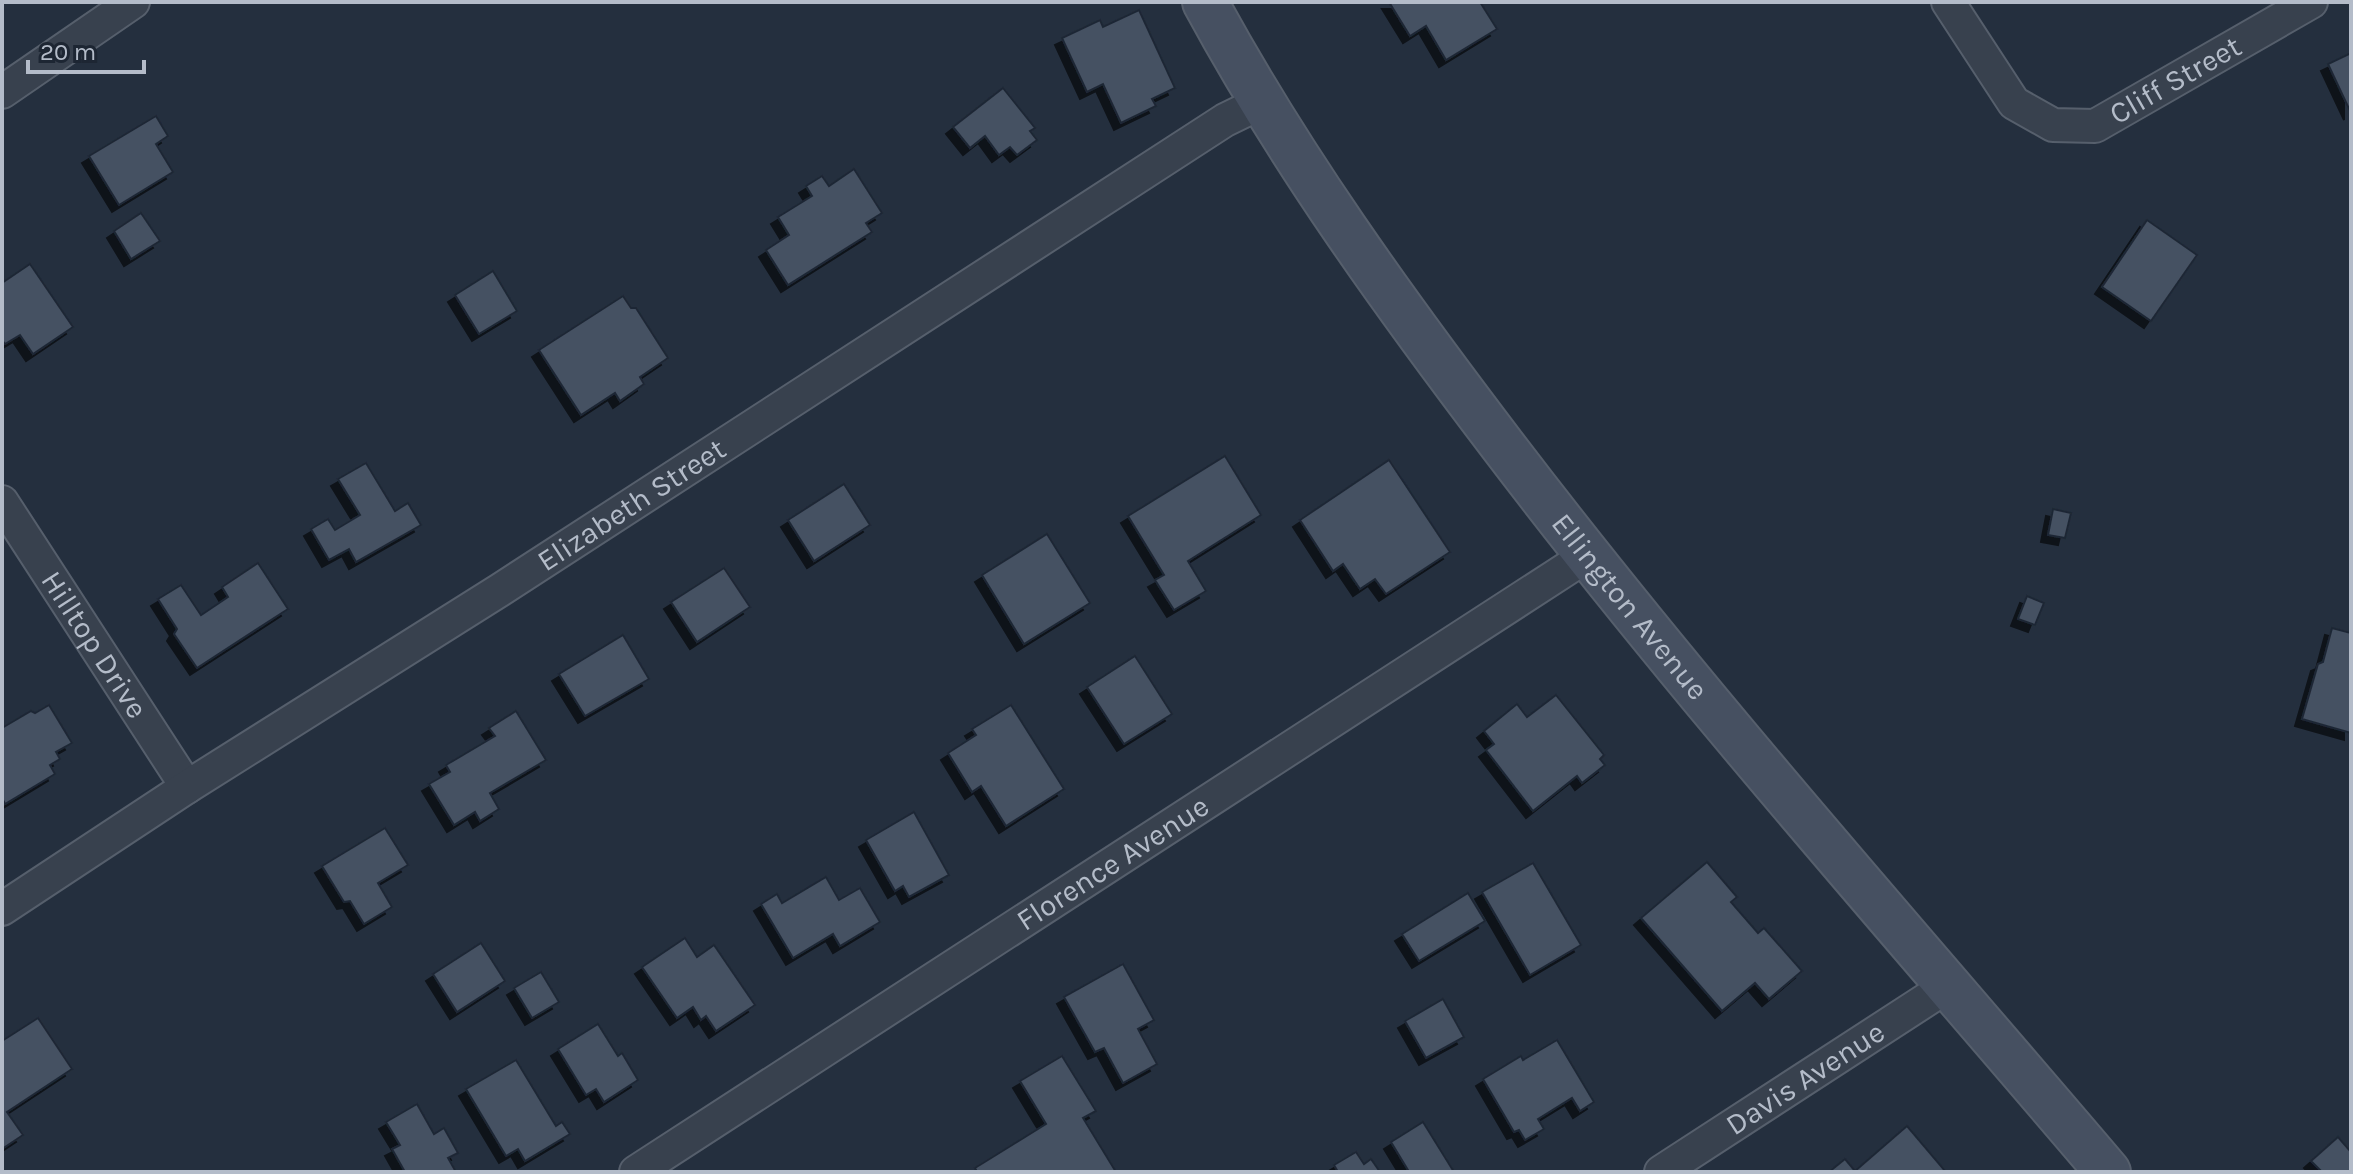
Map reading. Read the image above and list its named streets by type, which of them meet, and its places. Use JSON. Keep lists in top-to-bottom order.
{
  "streets": {
    "street": [
      "Cliff Street",
      "Elizabeth Street",
      "Ellington Avenue",
      "Hilltop Drive",
      "Florence Avenue",
      "Davis Avenue"
    ]
  },
  "crossings": [
    ["Elizabeth Street", "Ellington Avenue"],
    ["Elizabeth Street", "Hilltop Drive"],
    ["Ellington Avenue", "Florence Avenue"],
    ["Ellington Avenue", "Davis Avenue"]
  ],
  "scale_bar": "20 m"
}
